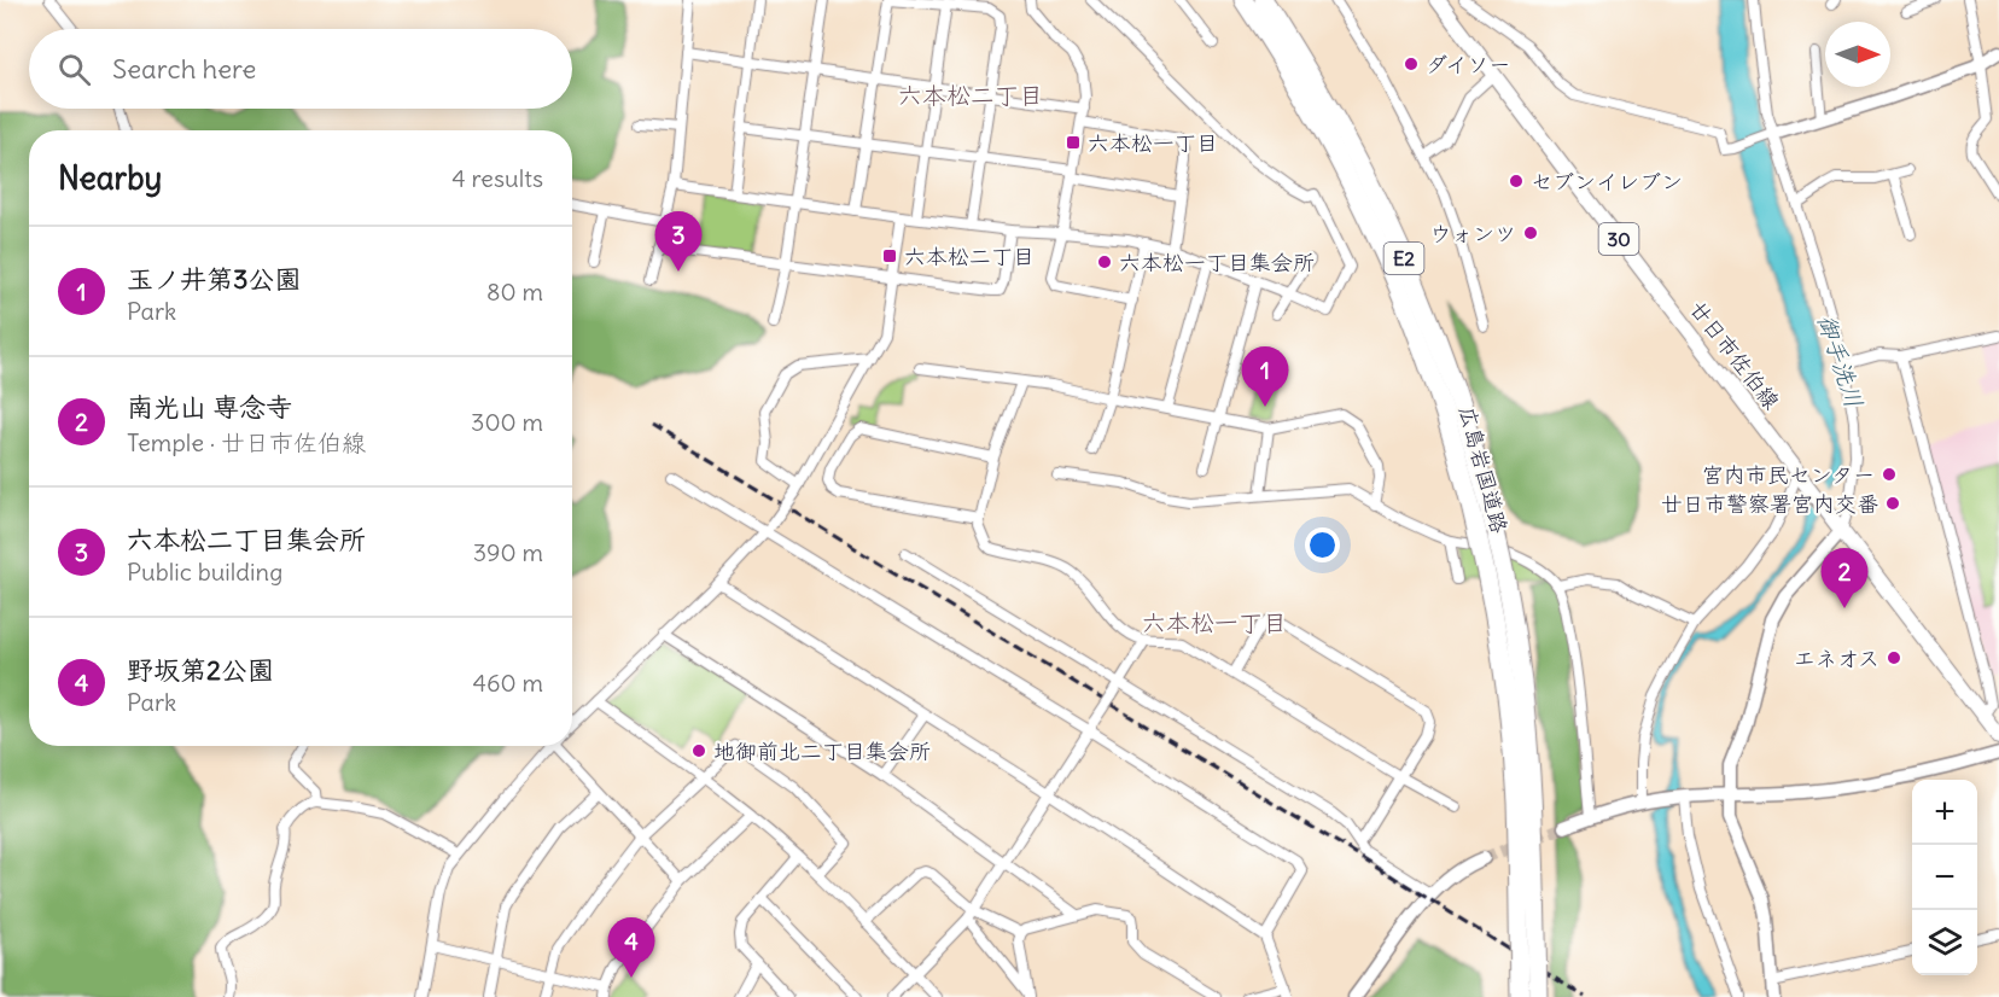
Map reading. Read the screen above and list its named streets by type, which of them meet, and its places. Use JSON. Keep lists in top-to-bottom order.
{
  "streets": {
    "highway": ["E2", "広島岩国道路"],
    "main road": ["30", "廿日市佐伯線"]
  },
  "districts": ["六本松二丁目", "六本松一丁目"],
  "water": ["御手洗川"],
  "places": {
    "other": [
      "ダイソー",
      "セブンイレブン",
      "ウォンツ",
      "六本松一丁目集会所",
      "宮内市民センター",
      "廿日市警察署宮内交番",
      "エネオス",
      "地御前北二丁目集会所"
    ],
    "transit": ["六本松一丁目", "六本松二丁目"]
  },
  "north": "right",
  "page": {
    "search": "Search here",
    "heading": ["Nearby", "4 results"],
    "pins": [
      "3",
      "1",
      "2",
      "4"
    ],
    "list": [
      {
        "mark": "1",
        "name": "玉ノ井第3公園",
        "note": "Park",
        "value": "80 m"
      },
      {
        "mark": "2",
        "name": "南光山 専念寺",
        "note": "Temple · 廿日市佐伯線",
        "value": "300 m"
      },
      {
        "mark": "3",
        "name": "六本松二丁目集会所",
        "note": "Public building",
        "value": "390 m"
      },
      {
        "mark": "4",
        "name": "野坂第2公園",
        "note": "Park",
        "value": "460 m"
      }
    ],
    "map_buttons": ["+", "−"]
  }
}
